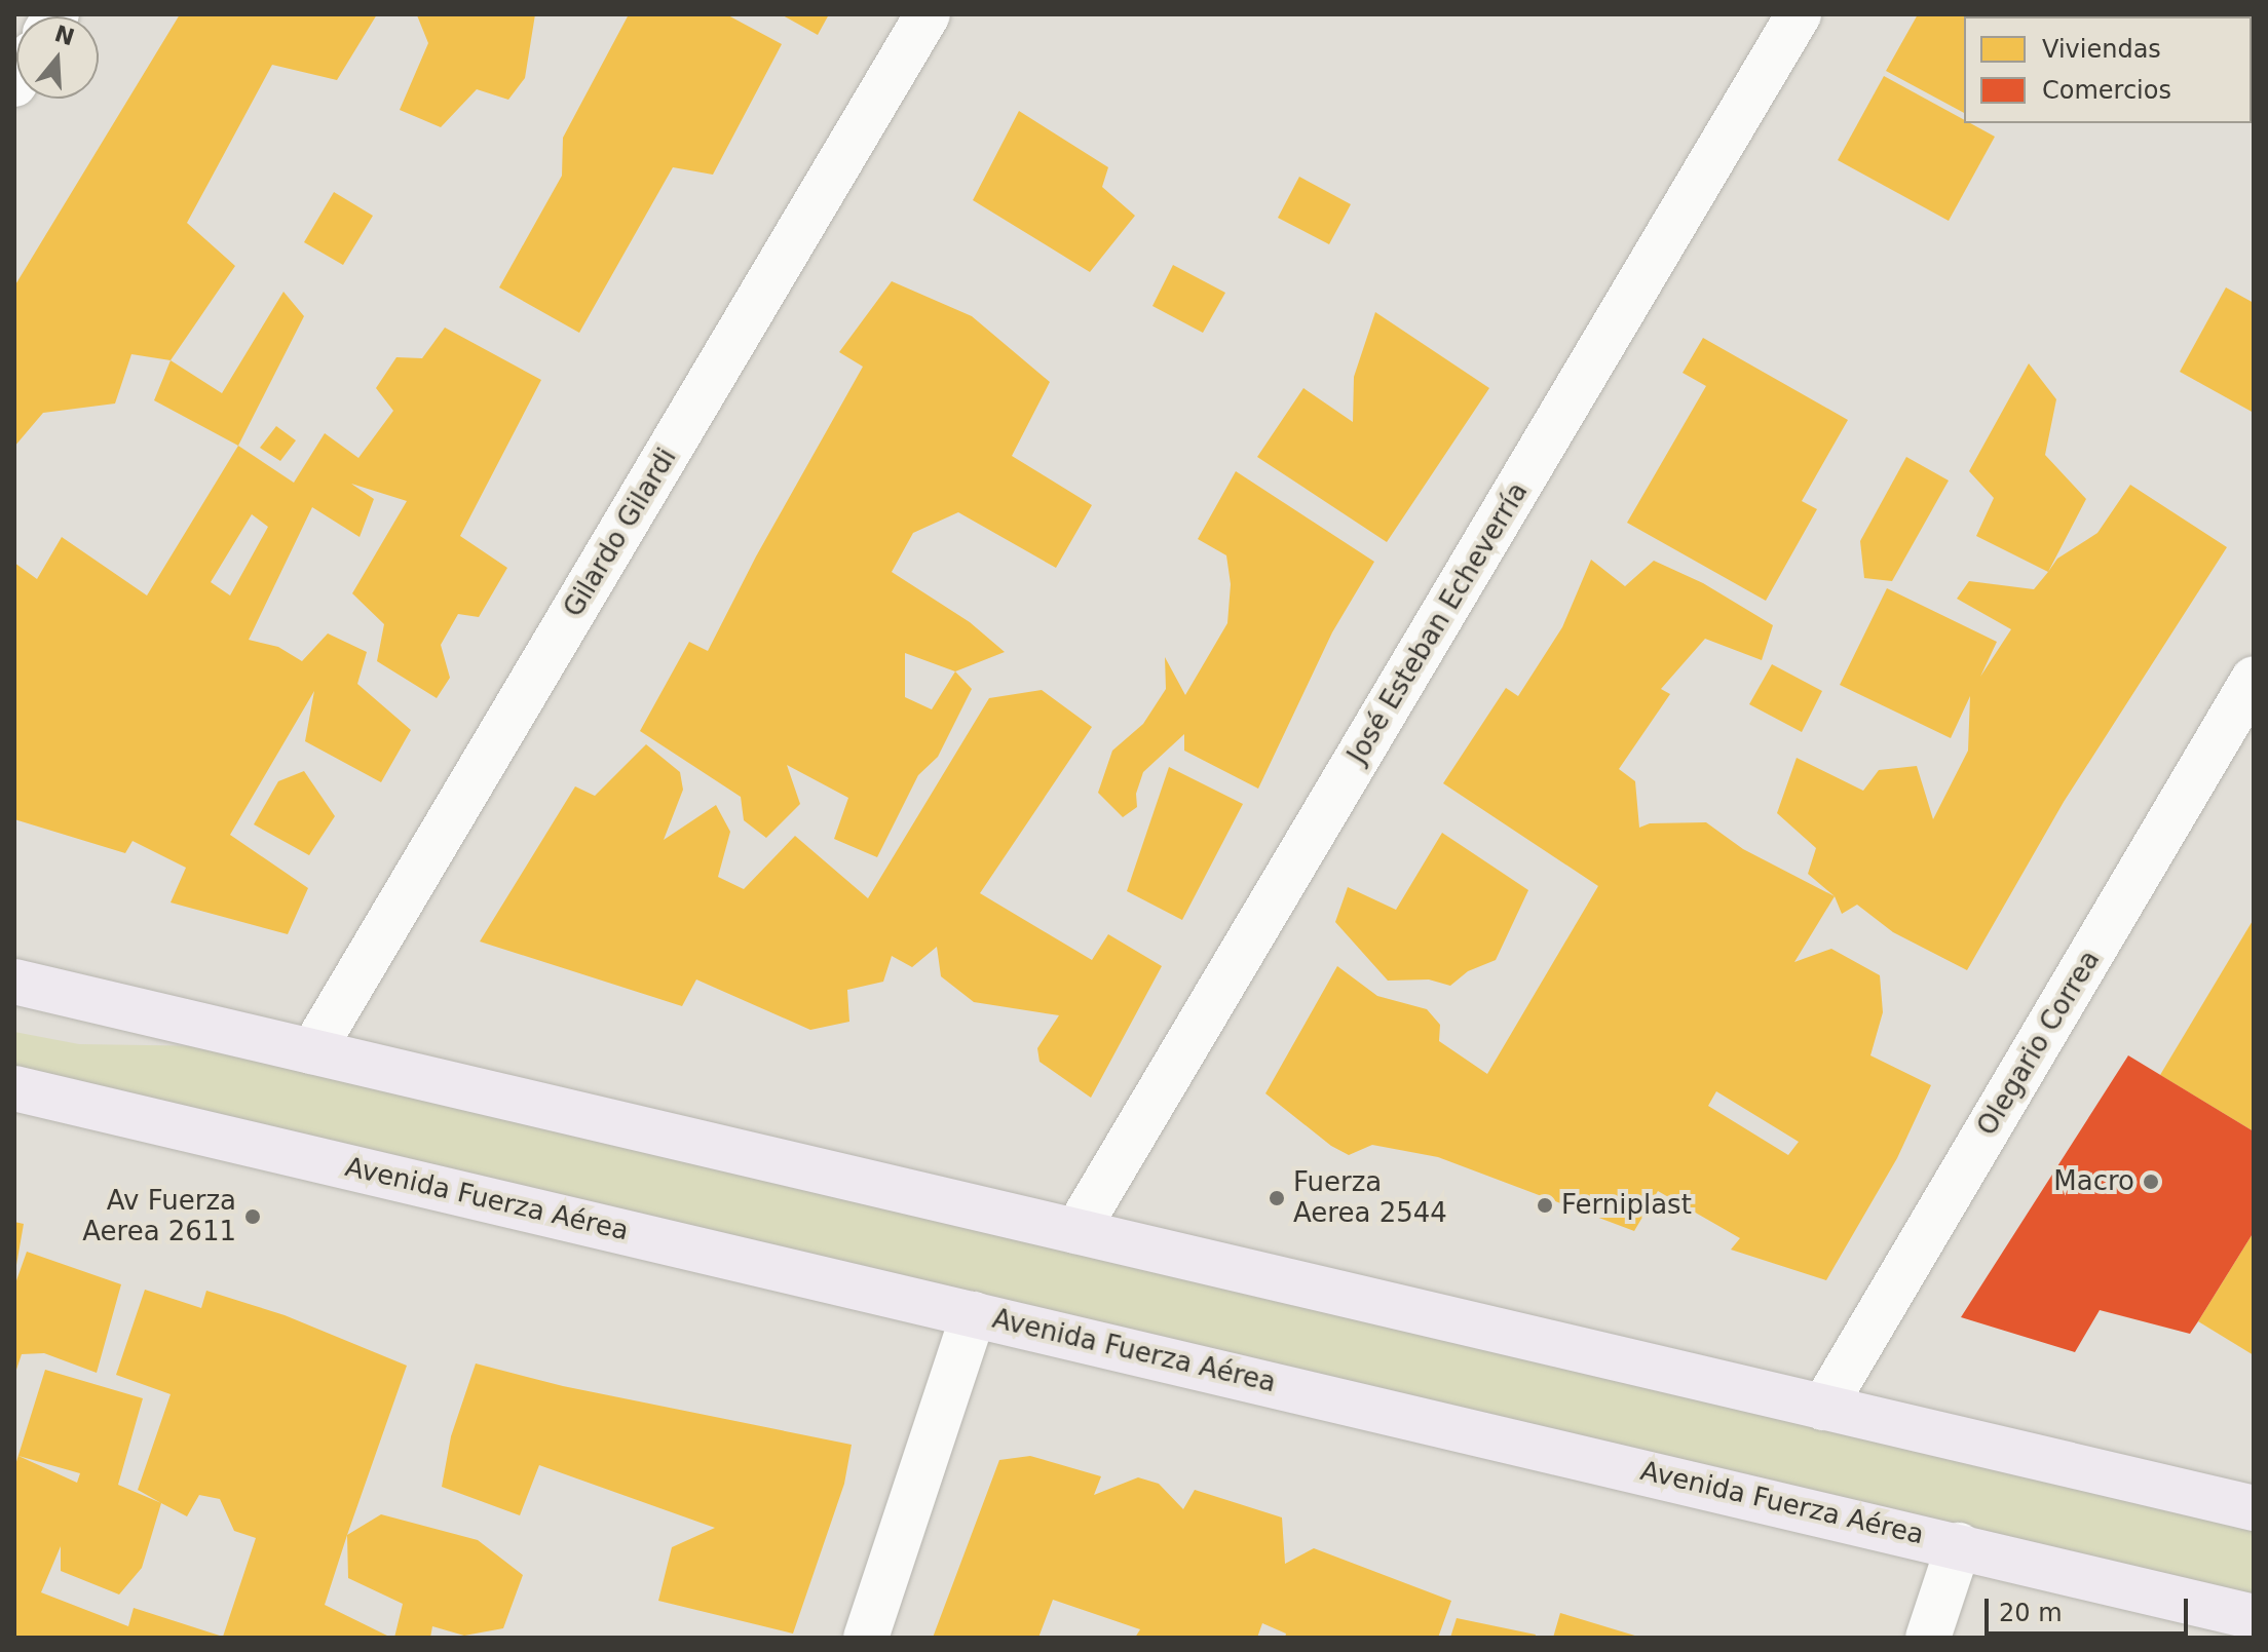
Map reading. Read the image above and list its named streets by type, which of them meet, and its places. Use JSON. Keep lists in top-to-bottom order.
{
  "streets": {
    "main road": ["Avenida Fuerza Aérea"],
    "street": ["Gilardo Gilardi", "José Esteban Echeverría", "Olegario Correa"]
  },
  "places": [
    "Macro",
    "Fuerza Aerea 2544",
    "Ferniplast",
    "Av Fuerza Aerea 2611"
  ],
  "legend": ["Viviendas", "Comercios"],
  "scale_bar": "20 m",
  "north": "top"
}
